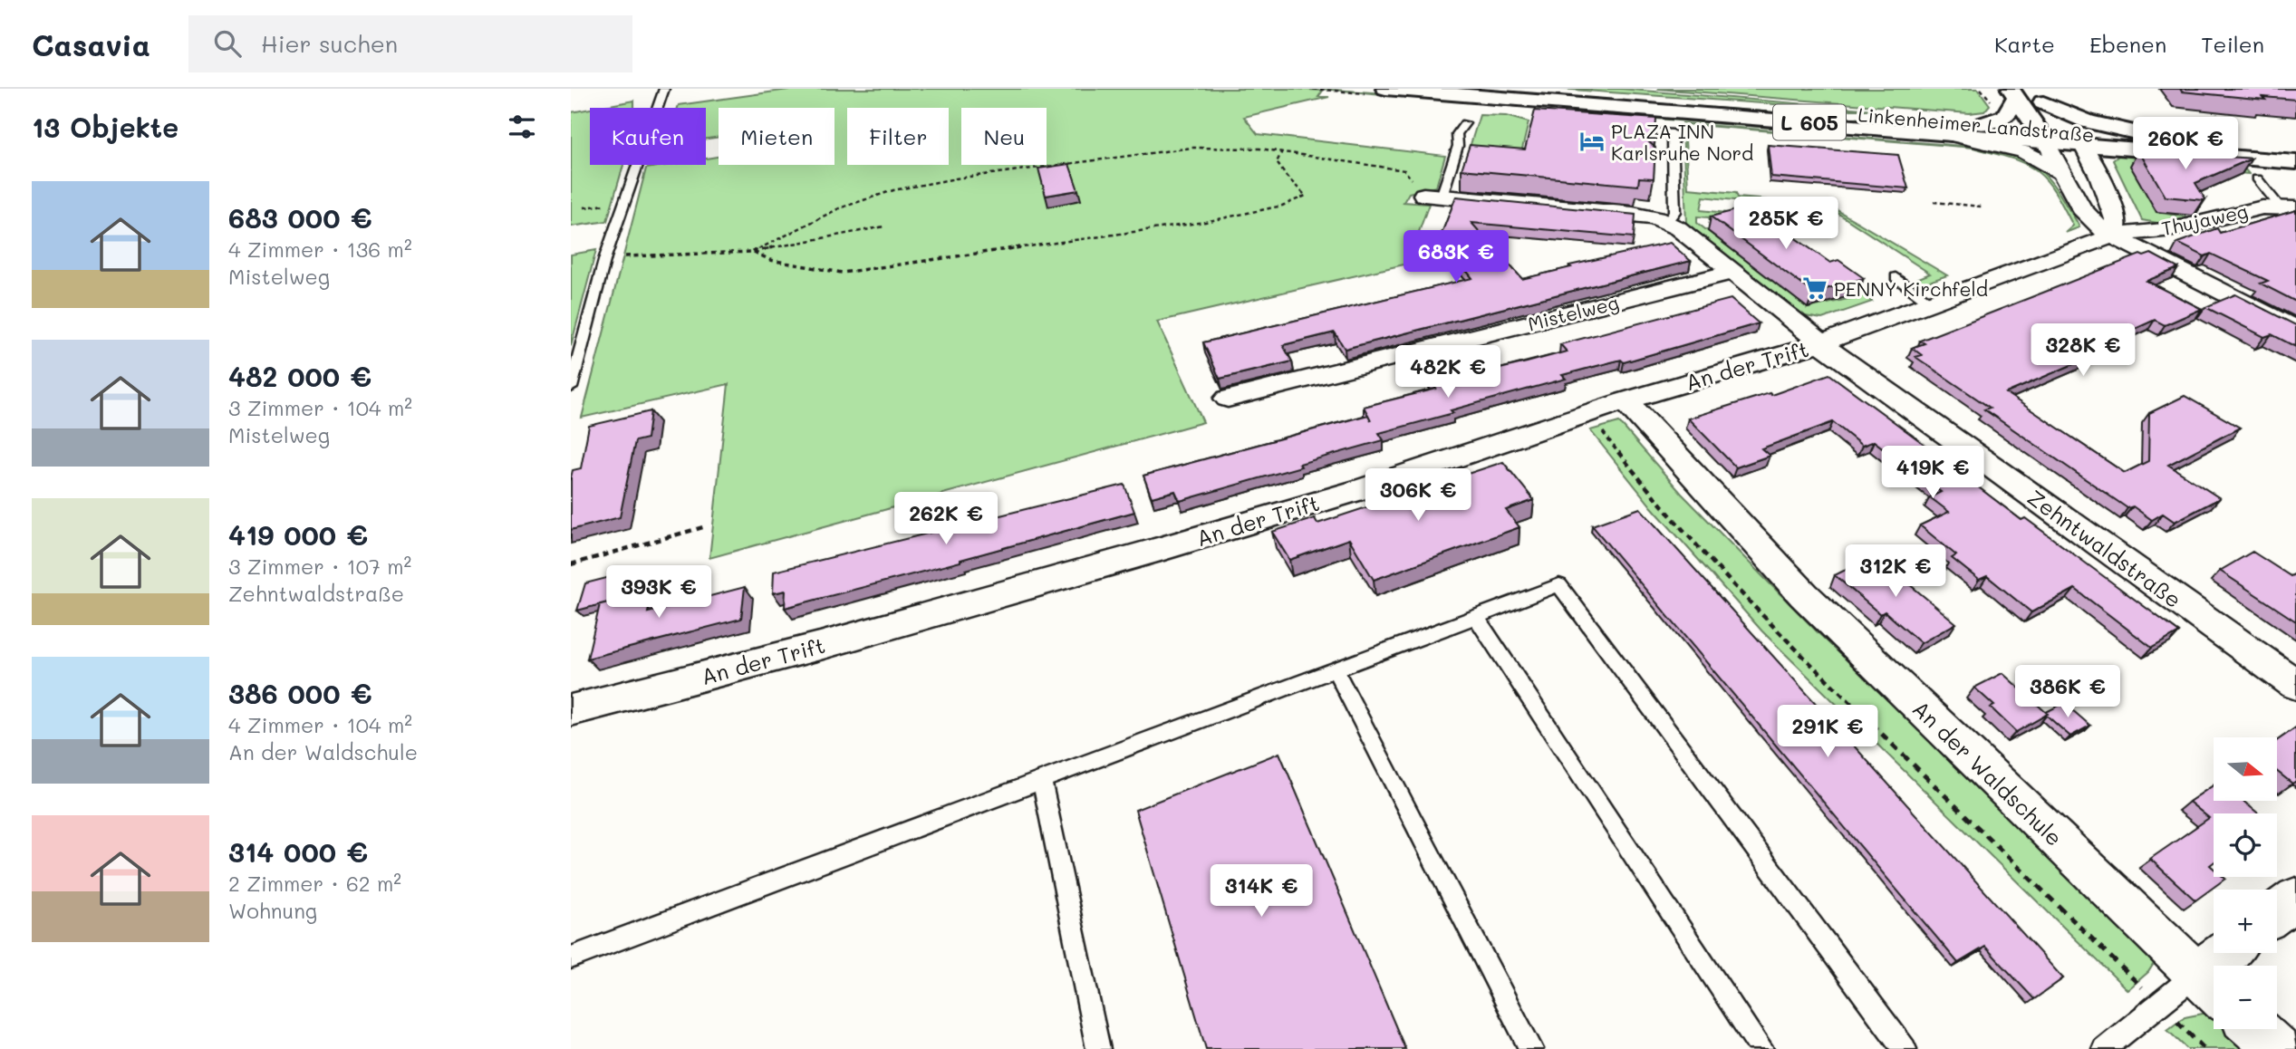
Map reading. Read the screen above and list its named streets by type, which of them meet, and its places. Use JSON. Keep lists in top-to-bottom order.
{
  "streets": {
    "main road": ["L 605", "Linkenheimer Landstraße"],
    "street": [
      "Thujaweg",
      "Mistelweg",
      "An der Trift",
      "Zehntwaldstraße",
      "An der Waldschule"
    ]
  },
  "crossings": [
    ["Thujaweg", "An der Trift"],
    ["Mistelweg", "Zehntwaldstraße"],
    ["An der Trift", "Zehntwaldstraße"],
    ["An der Trift", "An der Waldschule"]
  ],
  "places": {
    "hotel": ["PLAZA INN Karlsruhe Nord"],
    "supermarket": ["PENNY Kirchfeld"]
  },
  "north": "right",
  "page": {
    "header": "Casavia",
    "search": "Hier suchen",
    "nav": ["Karte", "Ebenen", "Teilen"],
    "heading": "13 Objekte",
    "chip": [
      "Kaufen",
      "Mieten",
      "Filter",
      "Neu"
    ],
    "price": [
      "260K €",
      "285K €",
      "683K €",
      "328K €",
      "482K €",
      "419K €",
      "306K €",
      "262K €",
      "312K €",
      "393K €",
      "386K €",
      "291K €",
      "314K €"
    ],
    "list": [
      {
        "name": "683 000 €",
        "note": "4 Zimmer · 136 m² · Mistelweg"
      },
      {
        "name": "482 000 €",
        "note": "3 Zimmer · 104 m² · Mistelweg"
      },
      {
        "name": "419 000 €",
        "note": "3 Zimmer · 107 m² · Zehntwaldstraße"
      },
      {
        "name": "386 000 €",
        "note": "4 Zimmer · 104 m² · An der Waldschule"
      },
      {
        "name": "314 000 €",
        "note": "2 Zimmer · 62 m² · Wohnung"
      }
    ],
    "map_buttons": ["+", "−"]
  }
}
